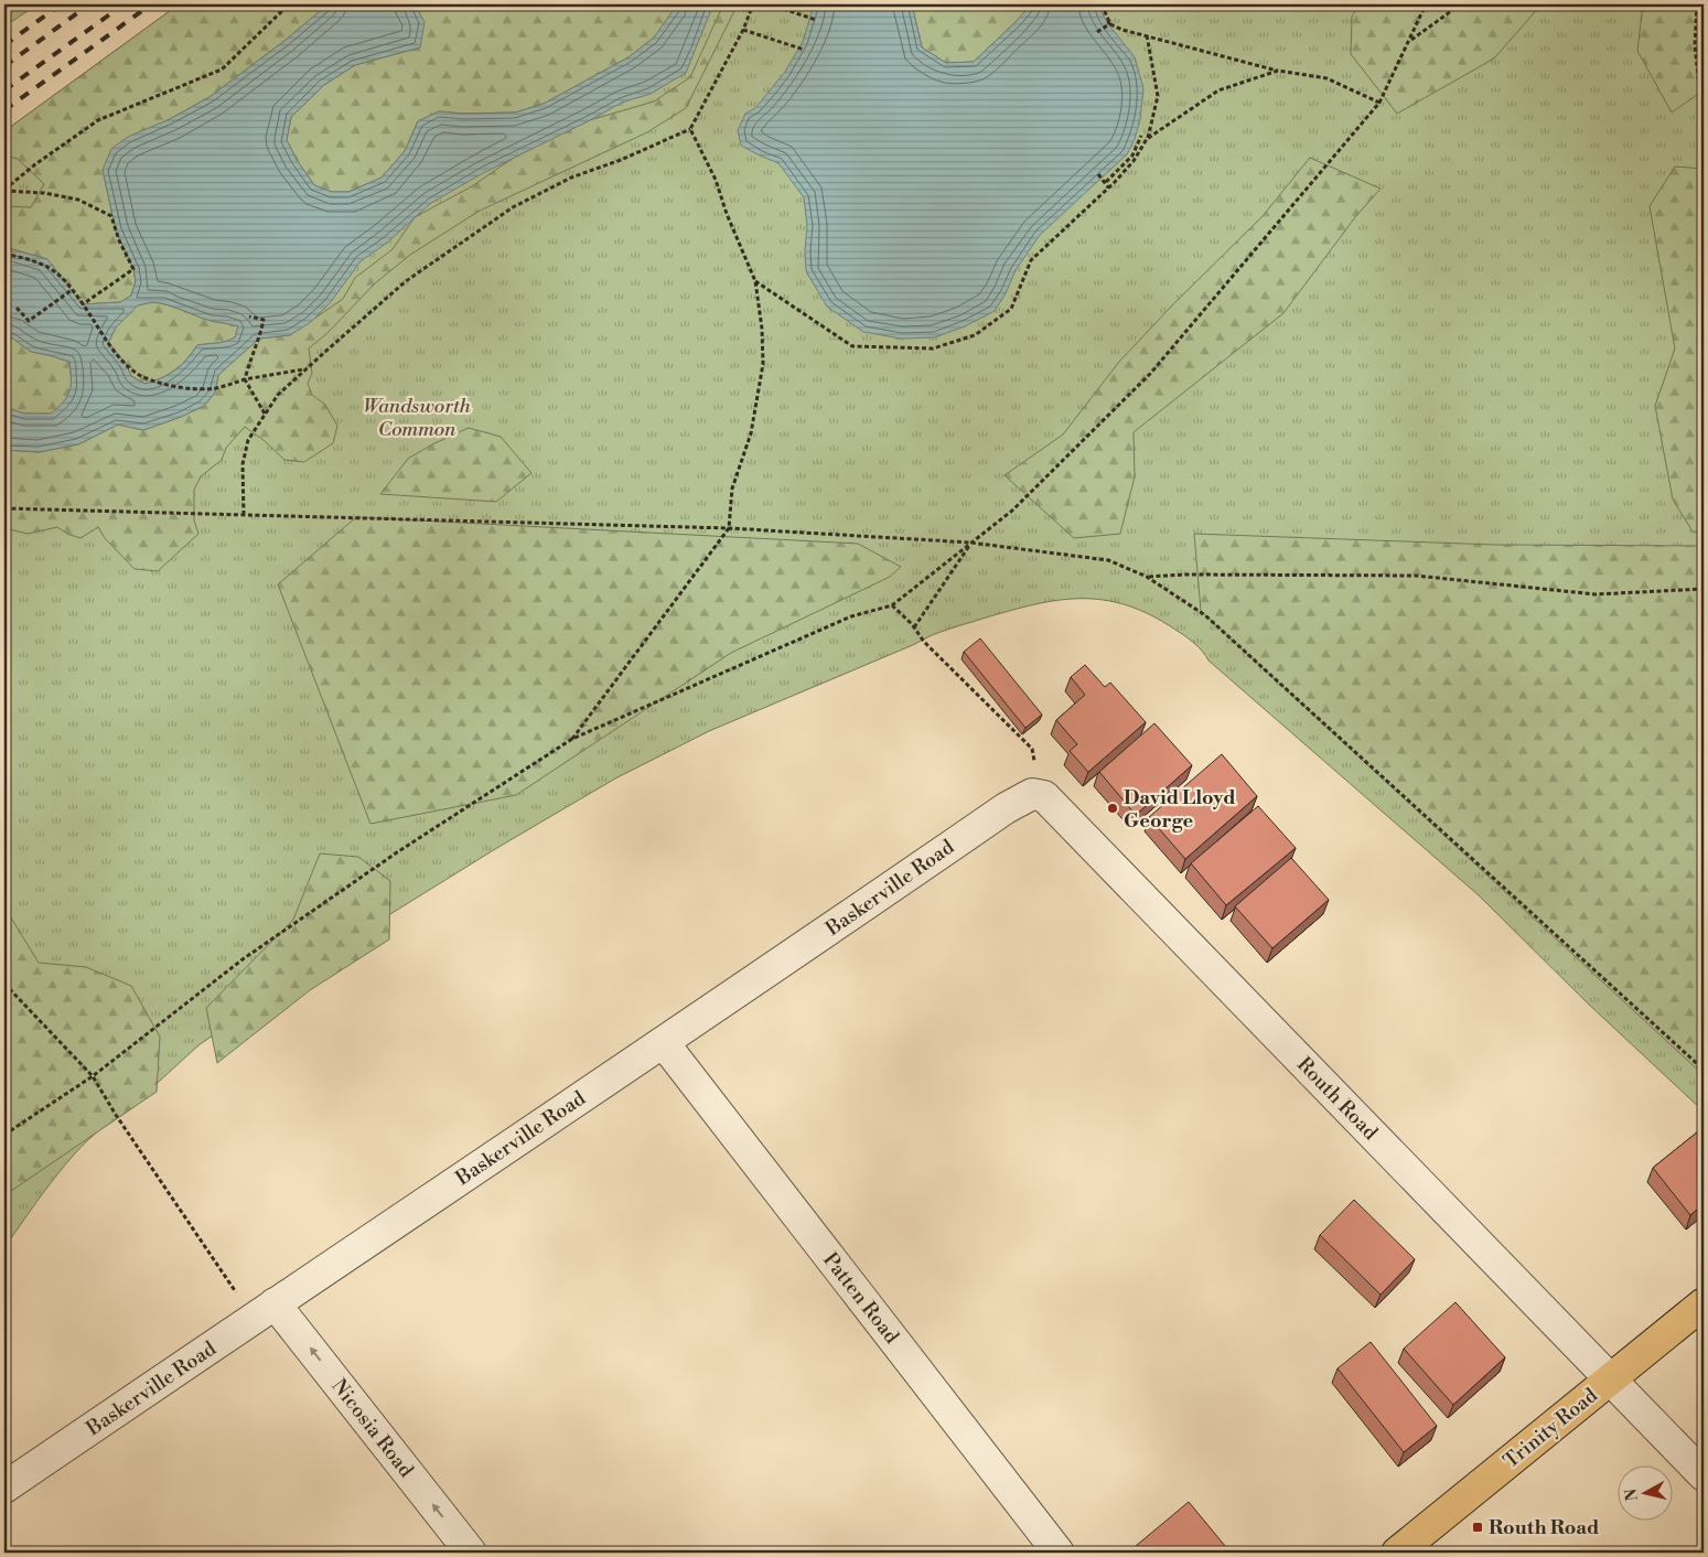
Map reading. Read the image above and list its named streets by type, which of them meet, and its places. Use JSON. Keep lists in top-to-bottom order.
{
  "streets": {
    "highway": ["Trinity Road"],
    "street": [
      "Baskerville Road",
      "Routh Road",
      "Patten Road",
      "Nicosia Road"
    ]
  },
  "crossings": [
    ["Baskerville Road", "Routh Road"],
    ["Baskerville Road", "Patten Road"],
    ["Baskerville Road", "Nicosia Road"],
    ["Routh Road", "Trinity Road"]
  ],
  "one_way": ["Nicosia Road"],
  "parks": ["Wandsworth Common"],
  "places": {
    "other": ["David Lloyd George"],
    "transit": ["Routh Road"]
  },
  "north": "left"
}
